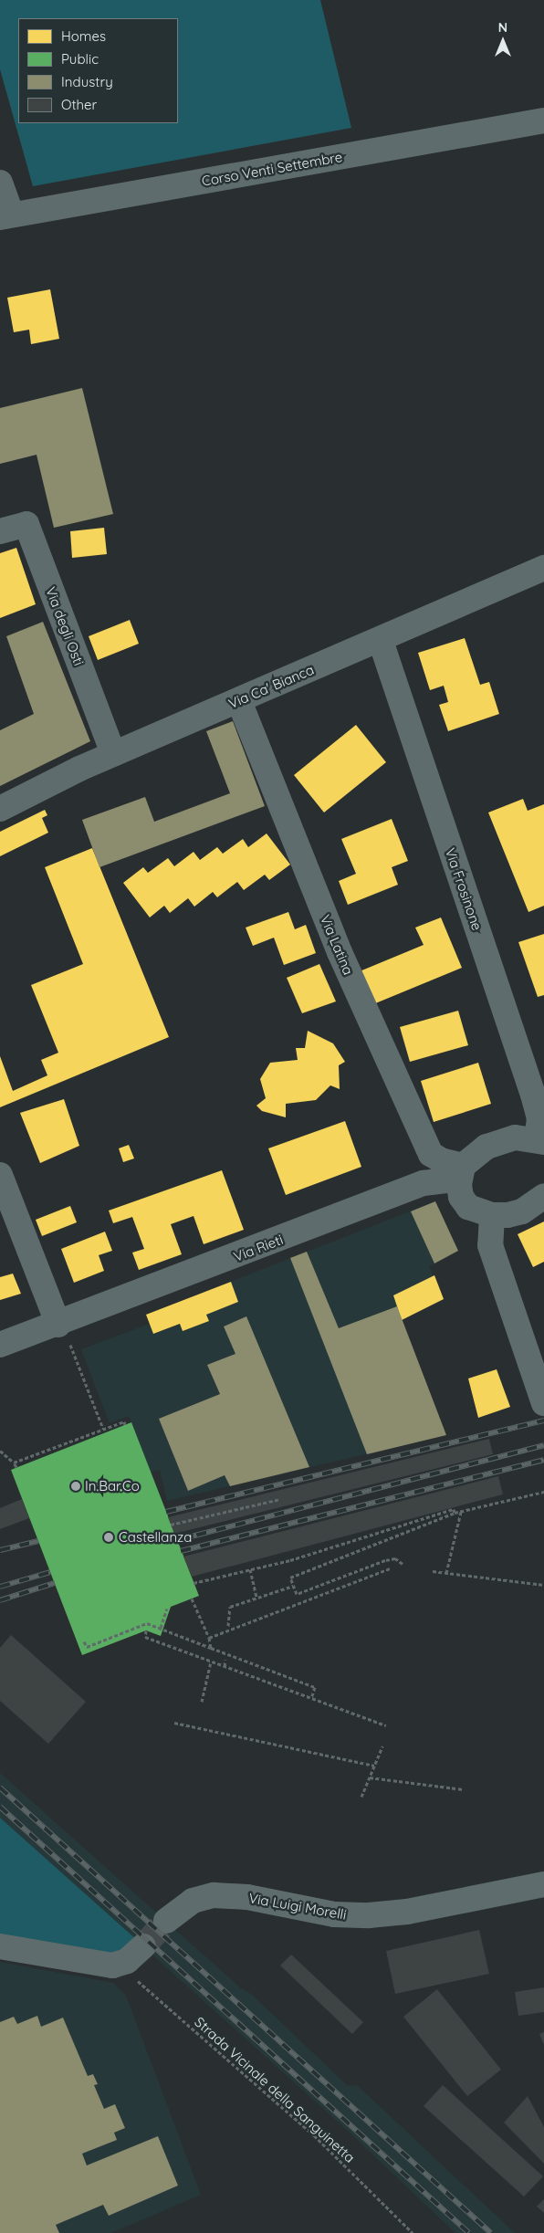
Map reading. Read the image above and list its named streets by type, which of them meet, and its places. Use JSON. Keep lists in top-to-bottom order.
{
  "streets": {
    "street": [
      "Corso Venti Settembre",
      "Via degli Osti",
      "Via Ca' Bianca",
      "Via Frosinone",
      "Via Latina",
      "Via Rieti",
      "Via Luigi Morelli"
    ],
    "path": ["Strada Vicinale della Sanguinetta"]
  },
  "crossings": [
    ["Via degli Osti", "Via Ca' Bianca"],
    ["Via Ca' Bianca", "Via Frosinone"],
    ["Via Ca' Bianca", "Via Latina"],
    ["Via Latina", "Via Rieti"]
  ],
  "places": ["In.Bar.Co", "Castellanza"],
  "legend": [
    "Homes",
    "Public",
    "Industry",
    "Other"
  ],
  "north": "top"
}
